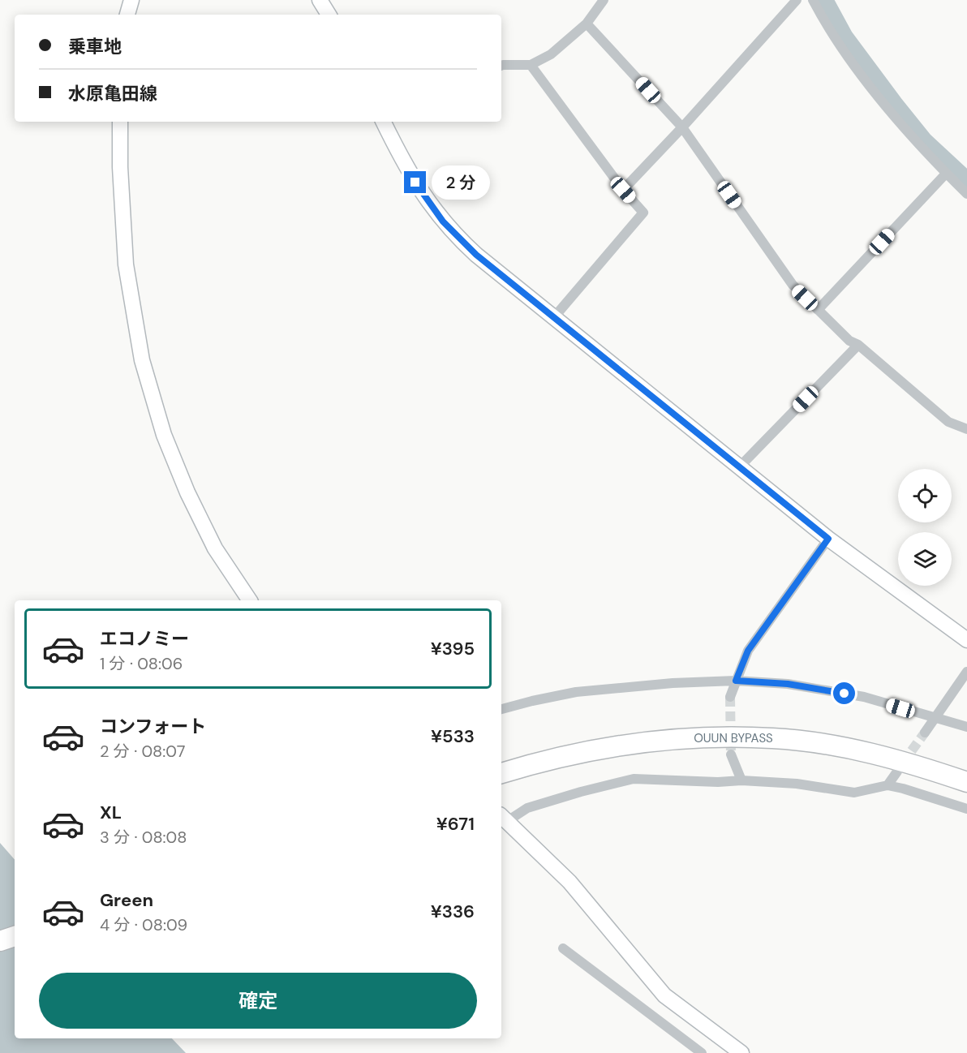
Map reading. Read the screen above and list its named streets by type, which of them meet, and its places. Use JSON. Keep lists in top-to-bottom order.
{
  "streets": {
    "highway": ["OUUN BYPASS"]
  },
  "page": {
    "banner": ["乗車地", "水原亀田線"],
    "bubble": "2 分",
    "list": [
      {
        "name": "エコノミー",
        "note": "1 分 · 08:06",
        "value": "¥395"
      },
      {
        "name": "コンフォート",
        "note": "2 分 · 08:07",
        "value": "¥533"
      },
      {
        "name": "XL",
        "note": "3 分 · 08:08",
        "value": "¥671"
      },
      {
        "name": "Green",
        "note": "4 分 · 08:09",
        "value": "¥336"
      }
    ],
    "buttons": "確定"
  }
}
